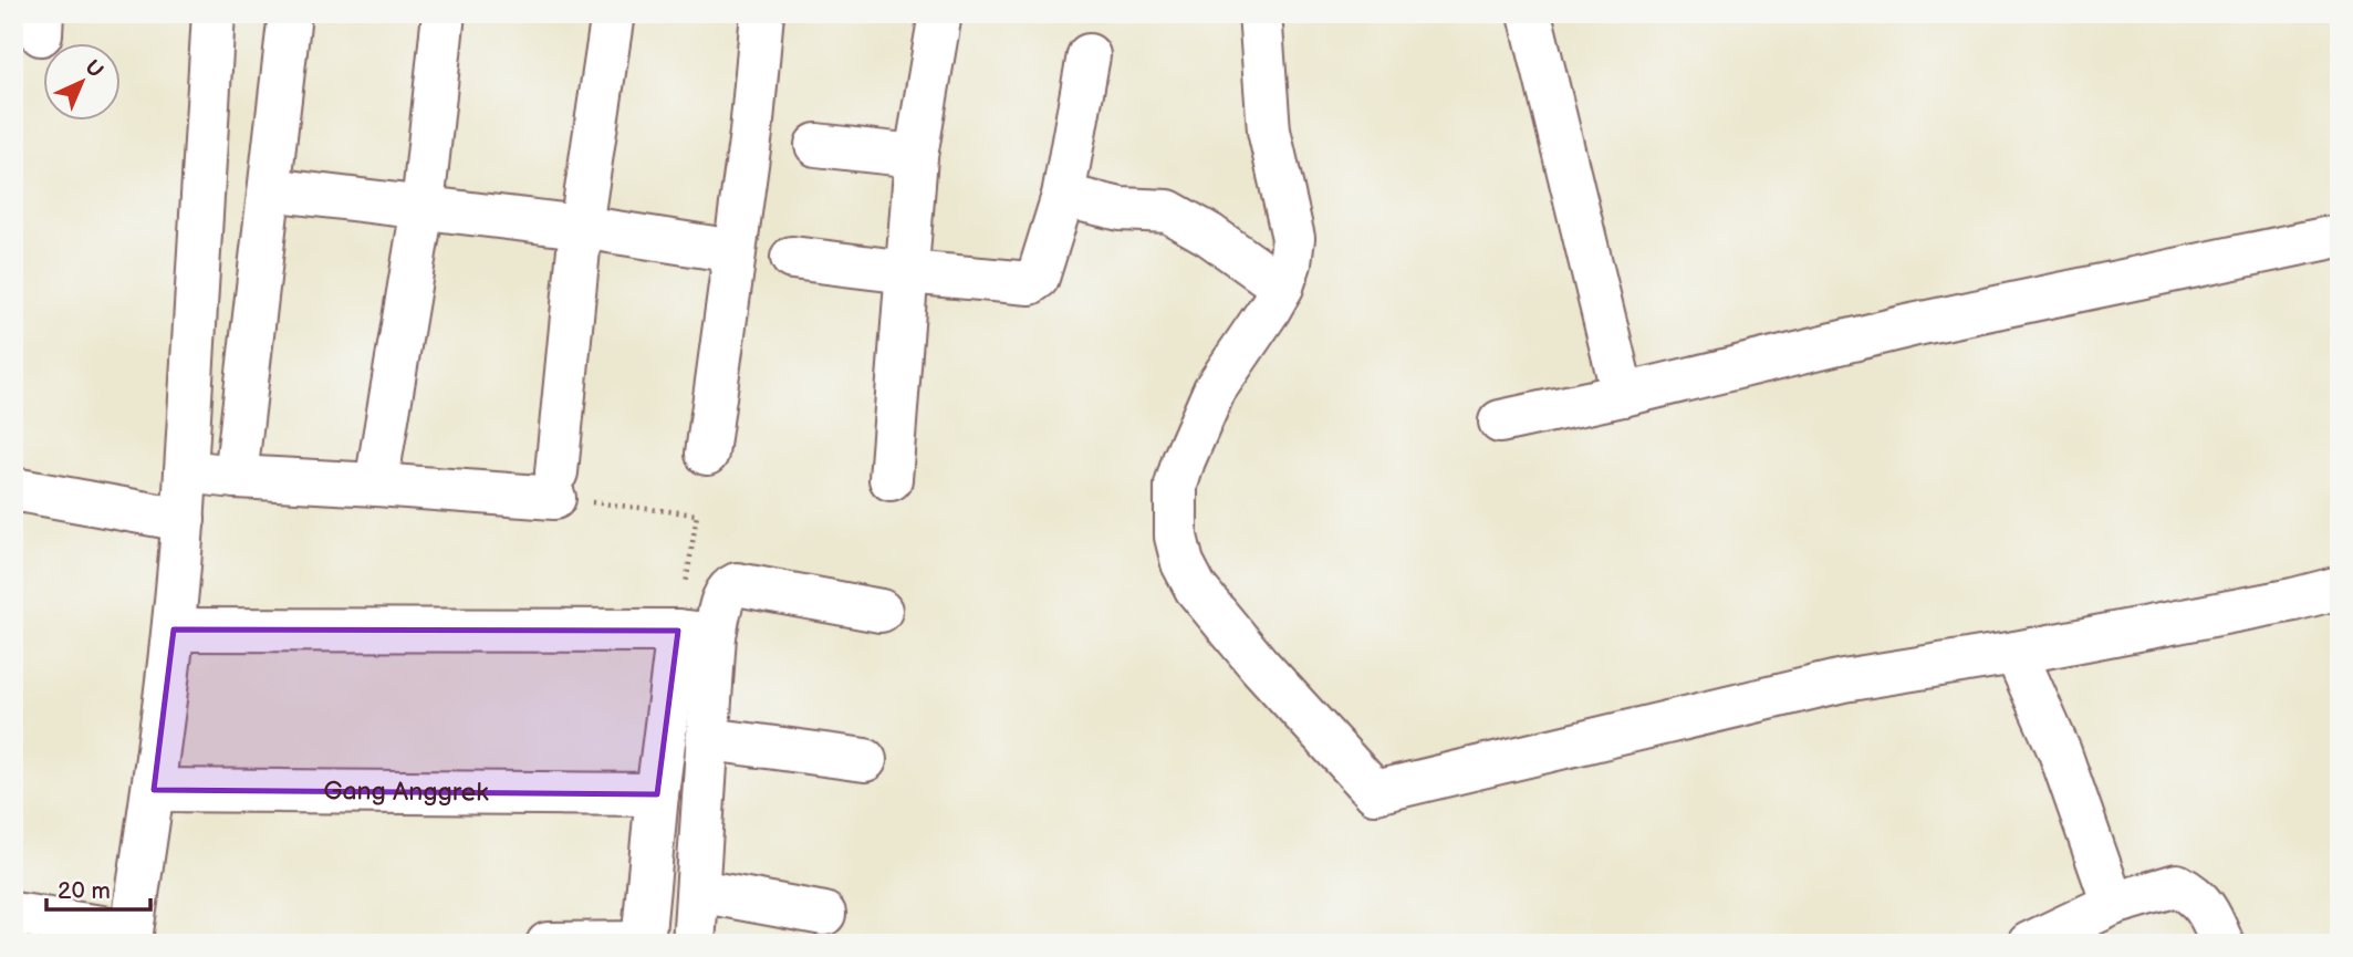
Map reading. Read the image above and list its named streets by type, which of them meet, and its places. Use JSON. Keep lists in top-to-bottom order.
{
  "streets": {
    "street": ["Gang Anggrek"]
  },
  "scale_bar": "20 m",
  "north": "top right"
}
